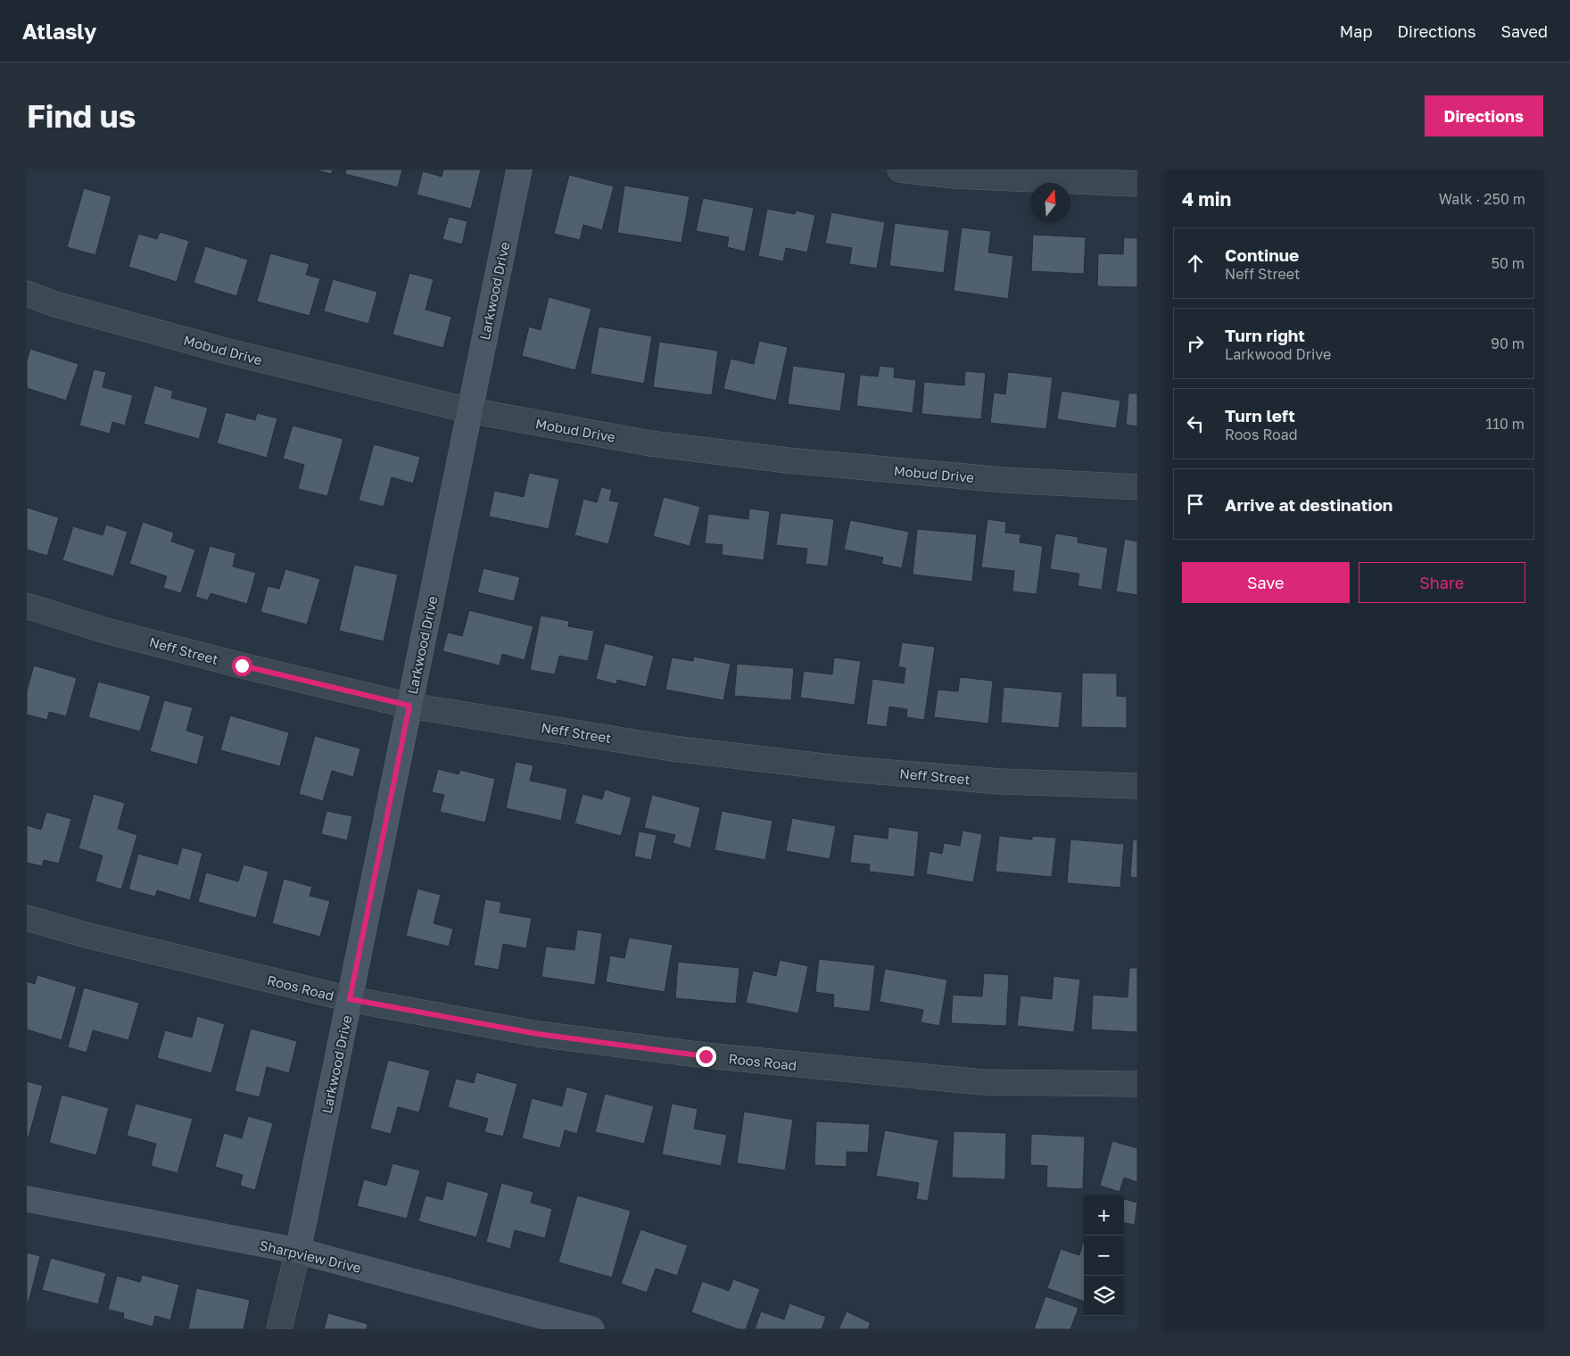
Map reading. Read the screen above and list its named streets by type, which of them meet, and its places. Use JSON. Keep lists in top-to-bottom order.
{
  "streets": {
    "street": [
      "Larkwood Drive",
      "Mobud Drive",
      "Neff Street",
      "Roos Road",
      "Sharpview Drive"
    ]
  },
  "crossings": [
    ["Larkwood Drive", "Mobud Drive"],
    ["Larkwood Drive", "Neff Street"],
    ["Larkwood Drive", "Roos Road"],
    ["Larkwood Drive", "Sharpview Drive"]
  ],
  "north": "top",
  "page": {
    "header": "Atlasly",
    "nav": ["Map", "Directions", "Saved"],
    "buttons": [
      "Directions",
      ["Save", "Share"]
    ],
    "title": "Find us",
    "heading": ["4 min", "Walk · 250 m"],
    "list": [
      ["Continue", "Neff Street", "50 m"],
      ["Turn right", "Larkwood Drive", "90 m"],
      ["Turn left", "Roos Road", "110 m"],
      "Arrive at destination"
    ],
    "map_buttons": ["+", "−"]
  }
}
